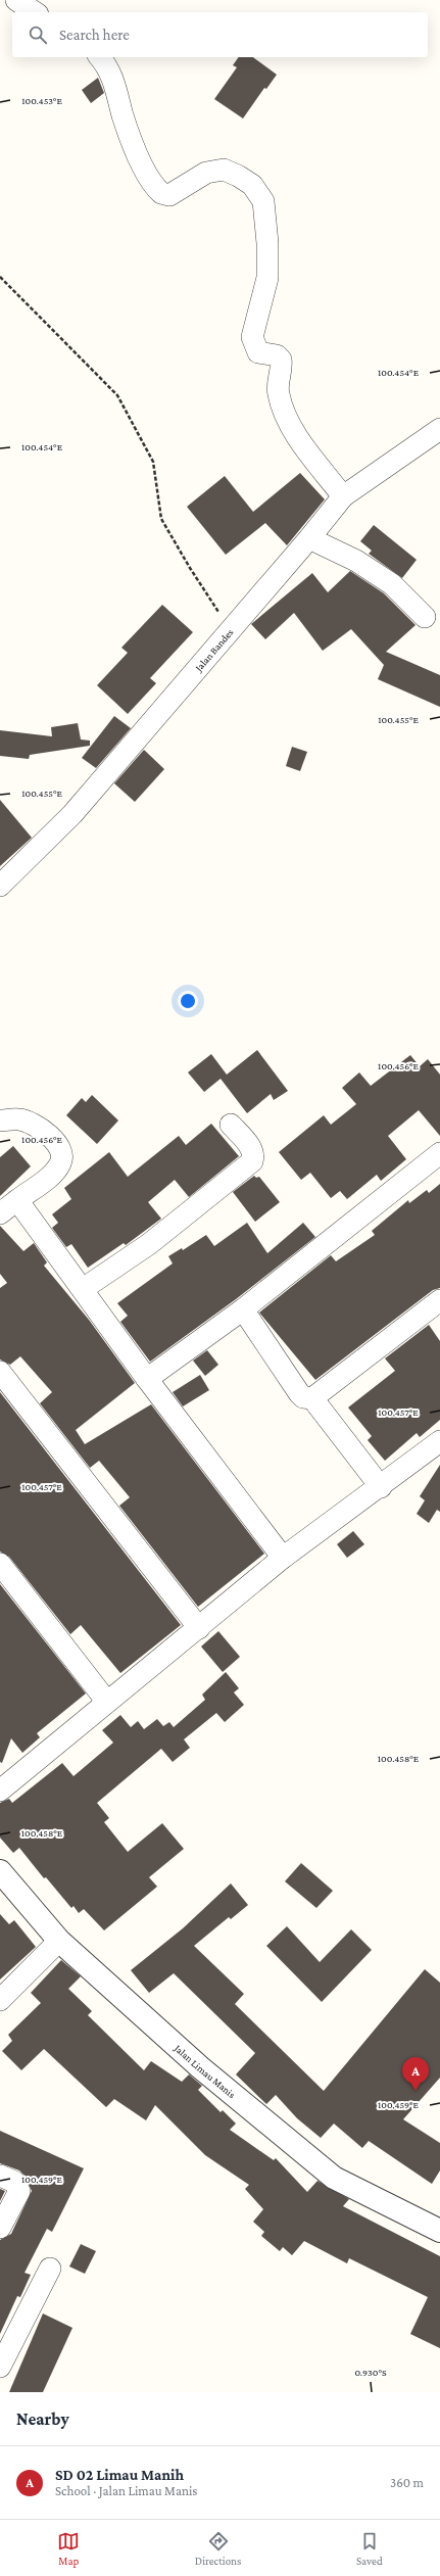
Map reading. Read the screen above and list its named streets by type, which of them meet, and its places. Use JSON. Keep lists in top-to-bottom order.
{
  "streets": {
    "street": ["Jalan Bandes", "Jalan Limau Manis"]
  },
  "page": {
    "search": "Search here",
    "pins": "A",
    "heading": "Nearby",
    "list": [
      {
        "mark": "A",
        "name": "SD 02 Limau Manih",
        "note": "School · Jalan Limau Manis",
        "value": "360 m"
      }
    ],
    "nav": ["Map", "Directions", "Saved"]
  },
  "coordinates": [
    "100.453°E",
    "100.454°E",
    "100.455°E",
    "100.456°E",
    "100.457°E",
    "100.458°E",
    "100.459°E",
    "0.930°S"
  ]
}
